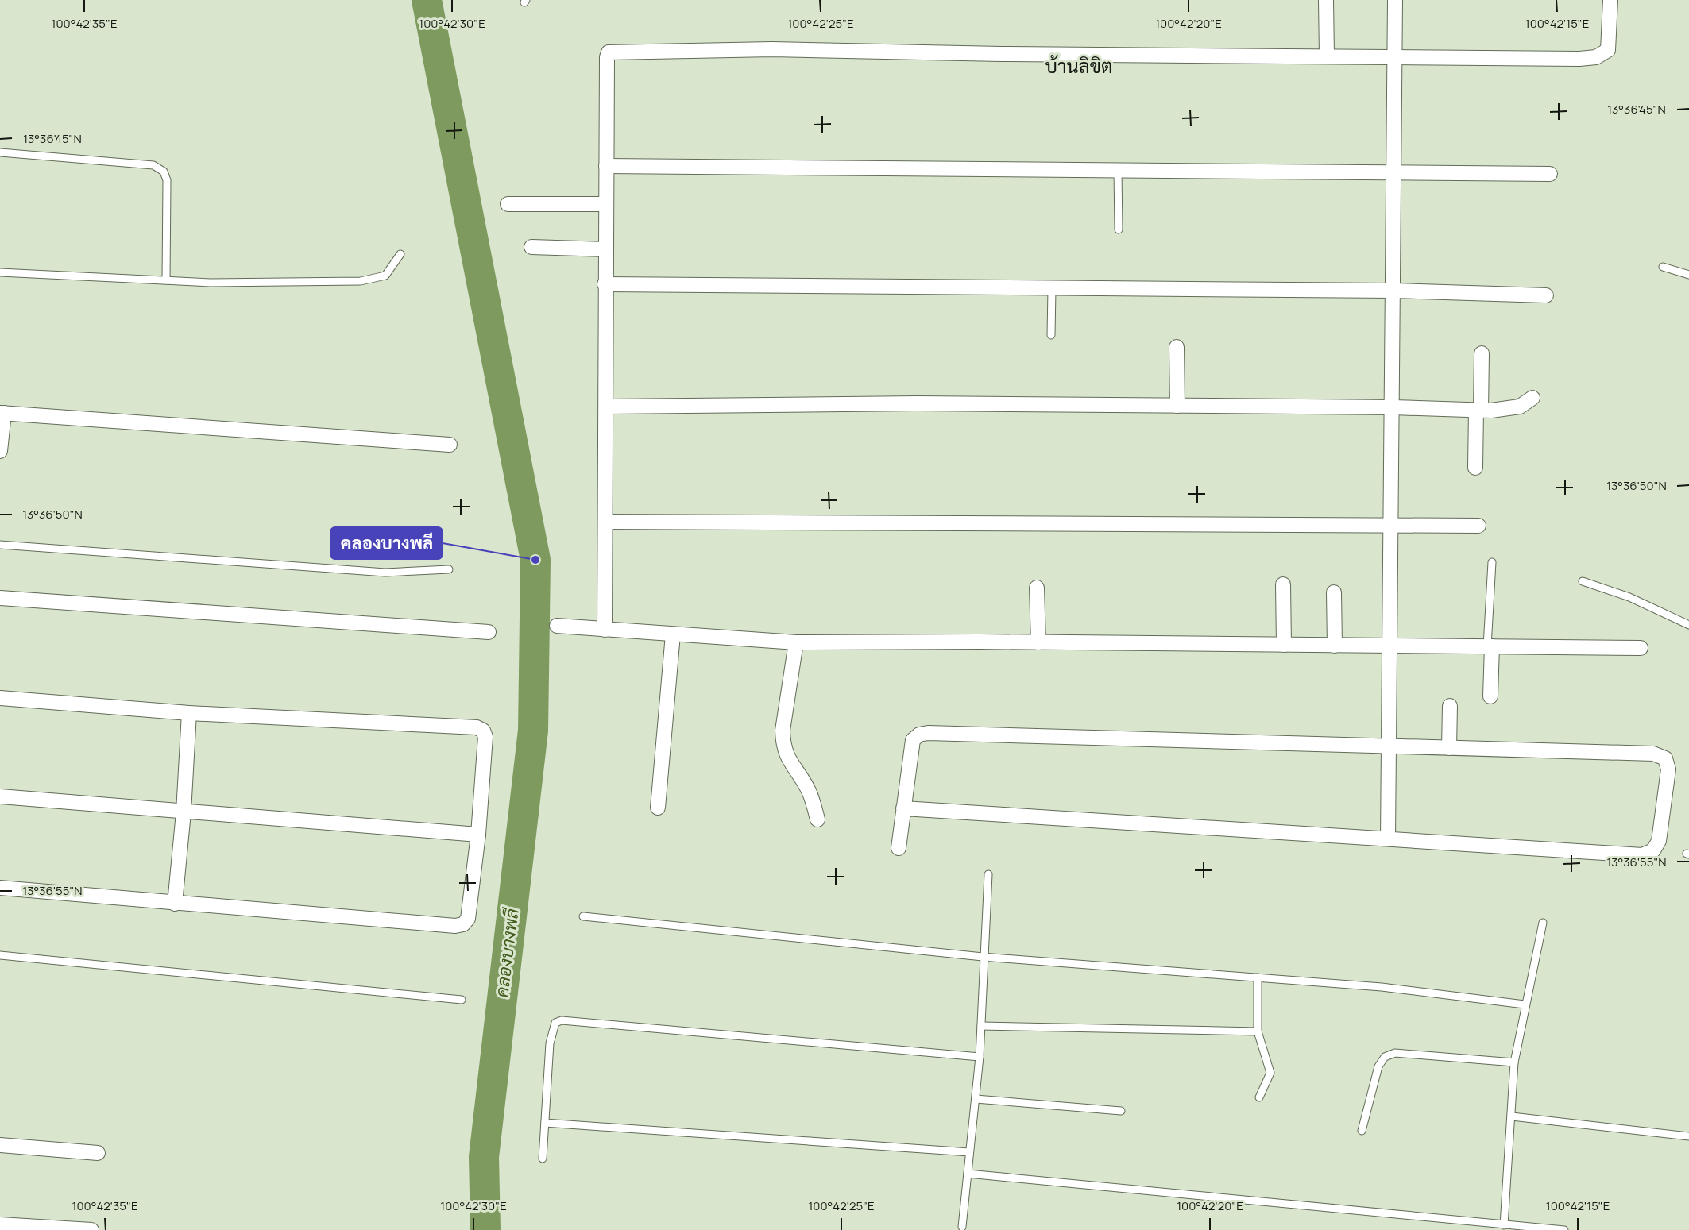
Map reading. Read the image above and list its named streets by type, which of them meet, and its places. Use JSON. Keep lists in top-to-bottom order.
{
  "districts": ["บ้านลิขิต"],
  "water": ["คลองบางพลี"],
  "places": ["คลองบางพลี"],
  "coordinates": [
    "100°42'35\"E",
    "100°42'30\"E",
    "100°42'25\"E",
    "100°42'20\"E",
    "100°42'15\"E",
    "13°36'45\"N",
    "13°36'50\"N",
    "13°36'55\"N"
  ]
}
